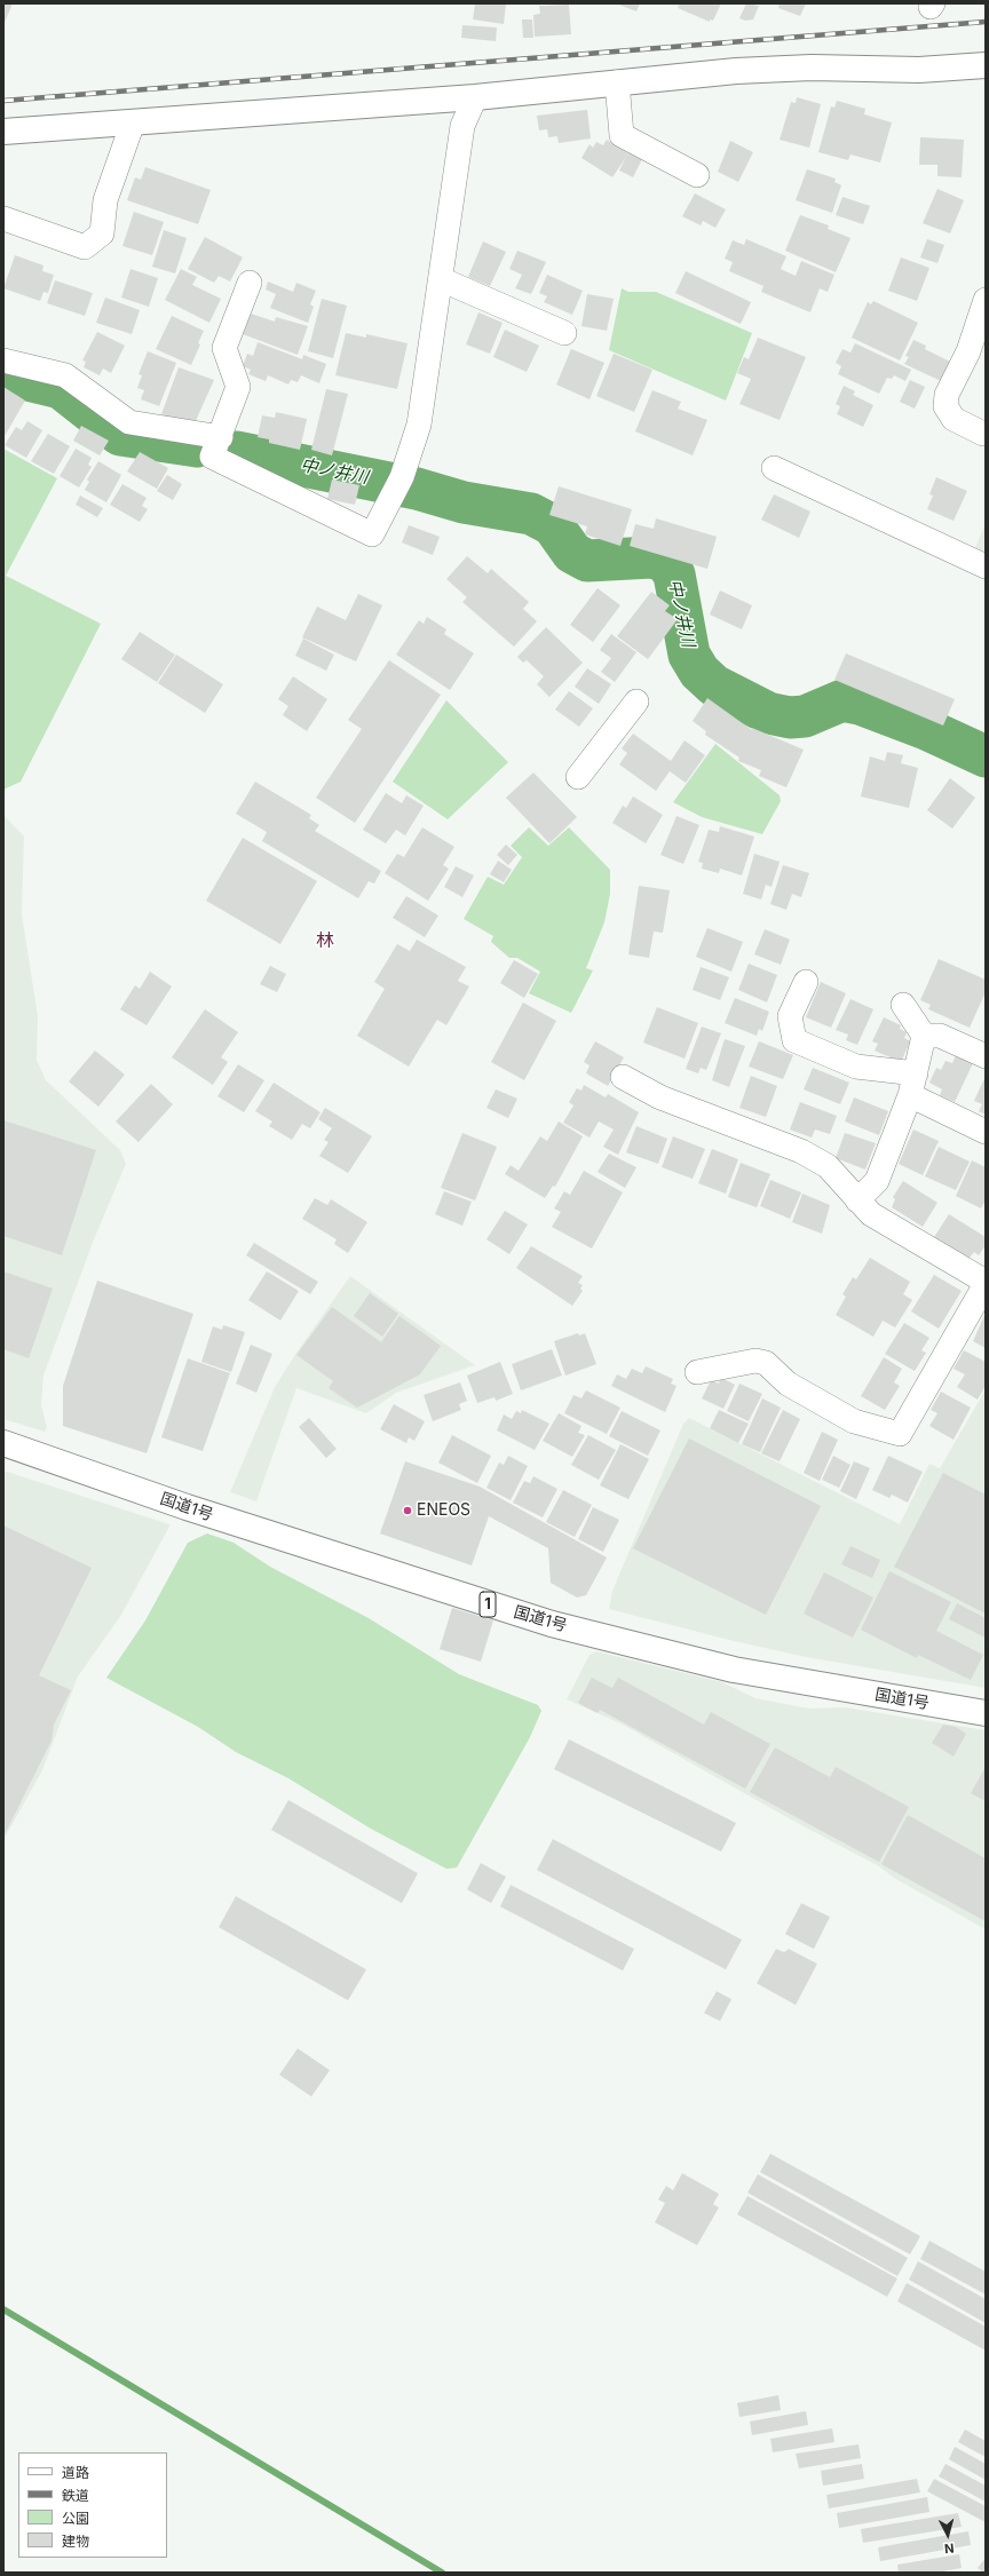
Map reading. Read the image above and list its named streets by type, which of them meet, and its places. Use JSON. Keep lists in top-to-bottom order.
{
  "streets": {
    "main road": ["国道1号", "1"]
  },
  "districts": ["林"],
  "water": ["中ノ井川"],
  "places": ["ENEOS"],
  "legend": [
    "道路",
    "鉄道",
    "公園",
    "建物"
  ],
  "north": "bottom"
}
